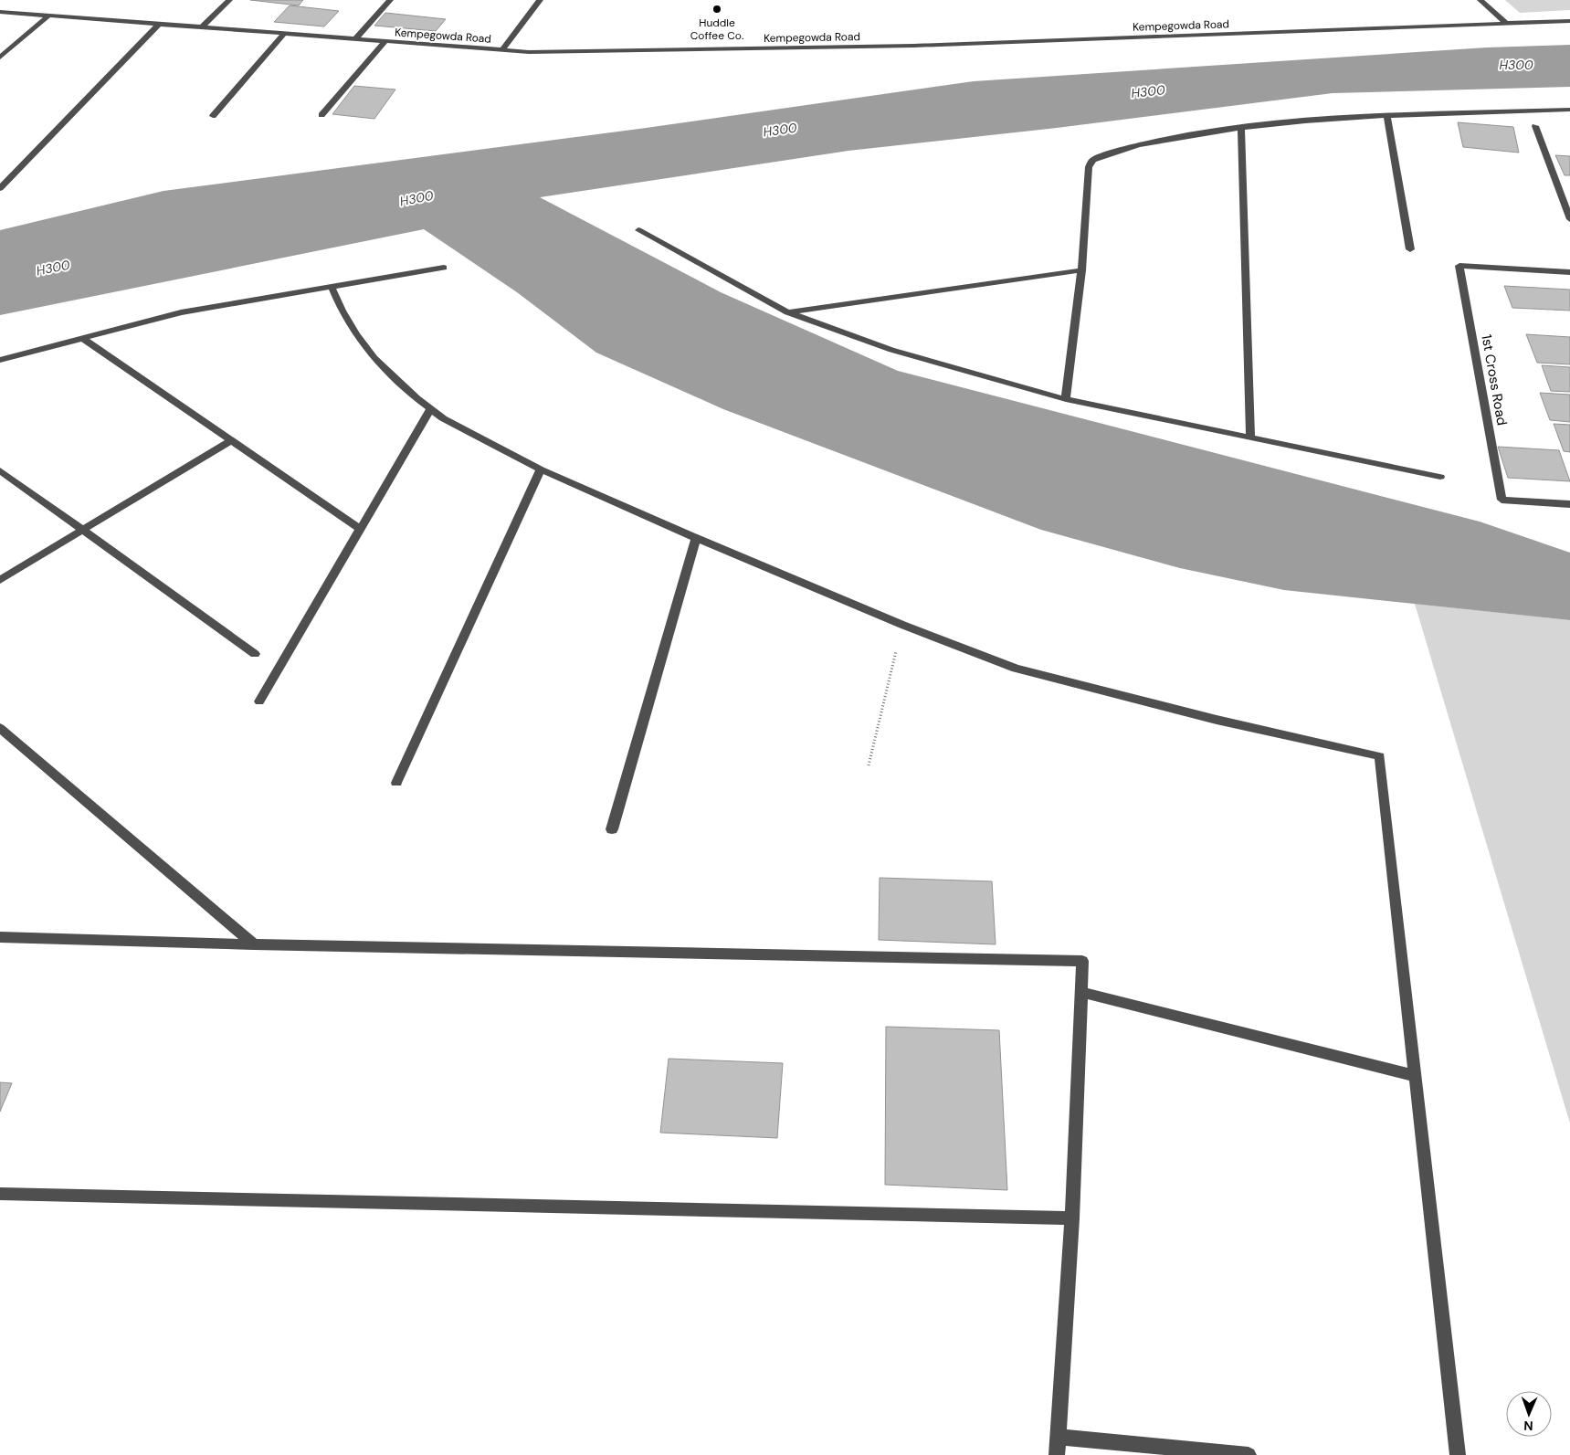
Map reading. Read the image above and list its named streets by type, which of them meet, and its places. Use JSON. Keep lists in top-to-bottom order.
{
  "streets": {
    "street": ["Kempegowda Road", "1st Cross Road"]
  },
  "water": ["H300"],
  "places": ["Huddle Coffee Co."],
  "north": "bottom"
}
